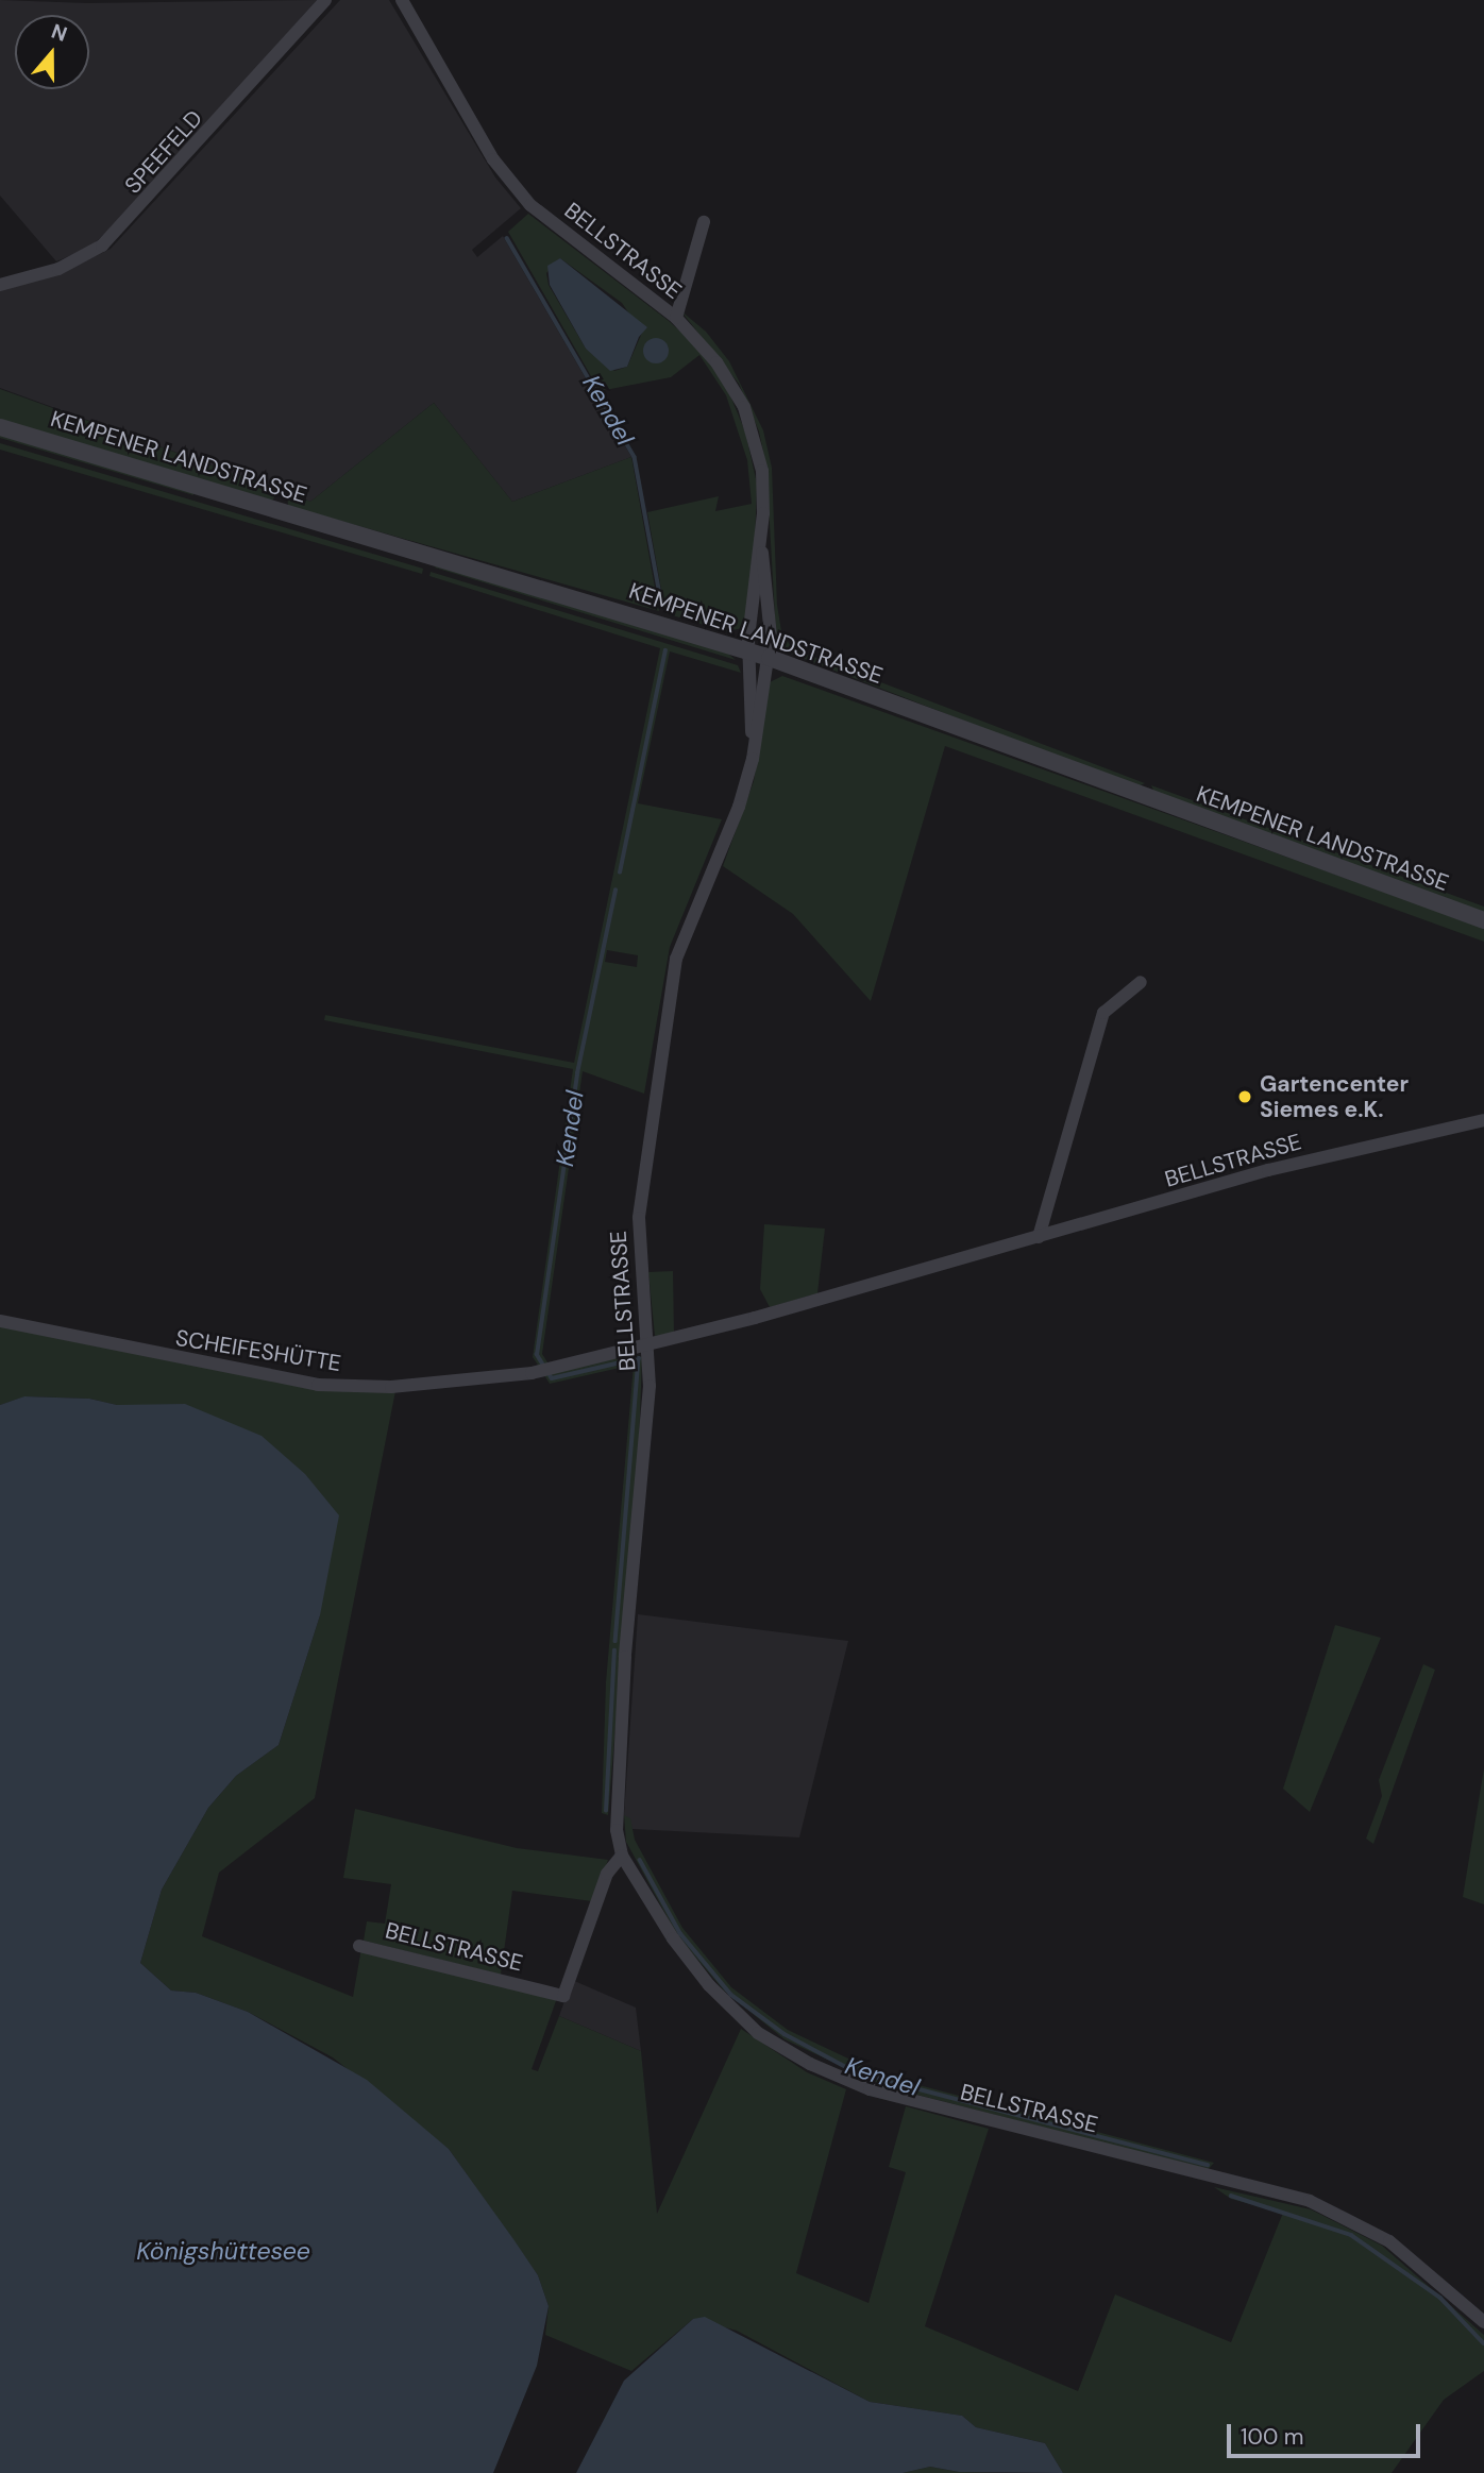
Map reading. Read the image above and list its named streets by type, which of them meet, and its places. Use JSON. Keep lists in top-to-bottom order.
{
  "streets": {
    "street": [
      "SPEEFELD",
      "BELLSTRASSE",
      "KEMPENER LANDSTRASSE",
      "SCHEIFESHÜTTE"
    ]
  },
  "crossings": [
    ["BELLSTRASSE", "KEMPENER LANDSTRASSE"],
    ["BELLSTRASSE", "SCHEIFESHÜTTE"]
  ],
  "water": ["Kendel", "Königshüttesee"],
  "places": ["Gartencenter Siemes e.K."],
  "scale_bar": "100 m",
  "north": "top"
}
